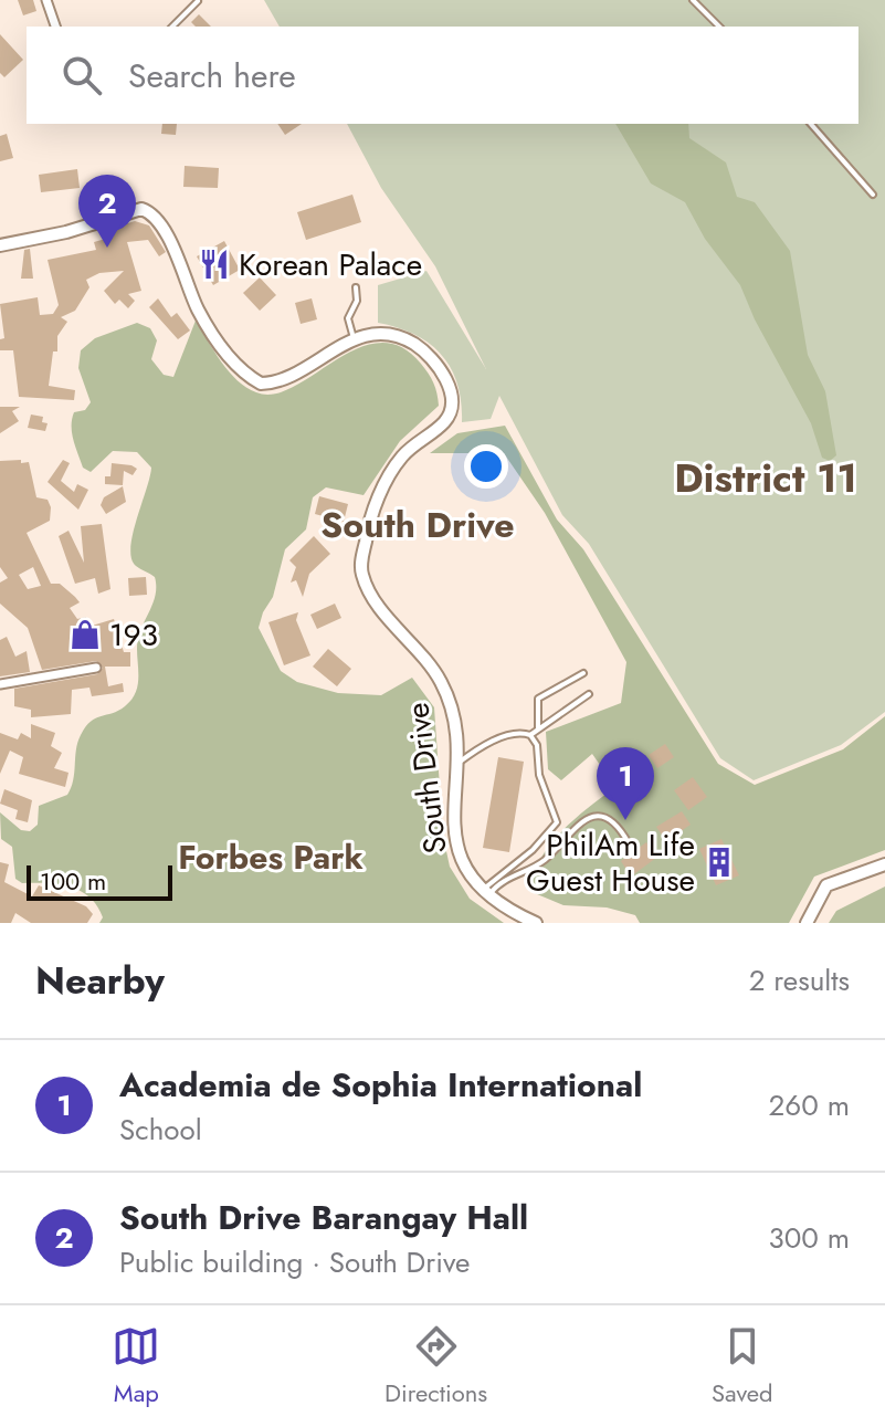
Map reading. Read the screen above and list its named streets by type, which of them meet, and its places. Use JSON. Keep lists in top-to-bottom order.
{
  "streets": {
    "main road": ["South Drive"]
  },
  "districts": ["District 11", "South Drive", "Forbes Park"],
  "places": {
    "restaurant": ["Korean Palace"],
    "shop": ["193"],
    "building": ["PhilAm Life Guest House"]
  },
  "scale_bar": "100 m",
  "page": {
    "search": "Search here",
    "pins": ["2", "1"],
    "scale": "100 m",
    "heading": ["Nearby", "2 results"],
    "list": [
      {
        "mark": "1",
        "name": "Academia de Sophia International",
        "note": "School",
        "value": "260 m"
      },
      {
        "mark": "2",
        "name": "South Drive Barangay Hall",
        "note": "Public building · South Drive",
        "value": "300 m"
      }
    ],
    "nav": ["Map", "Directions", "Saved"]
  }
}
